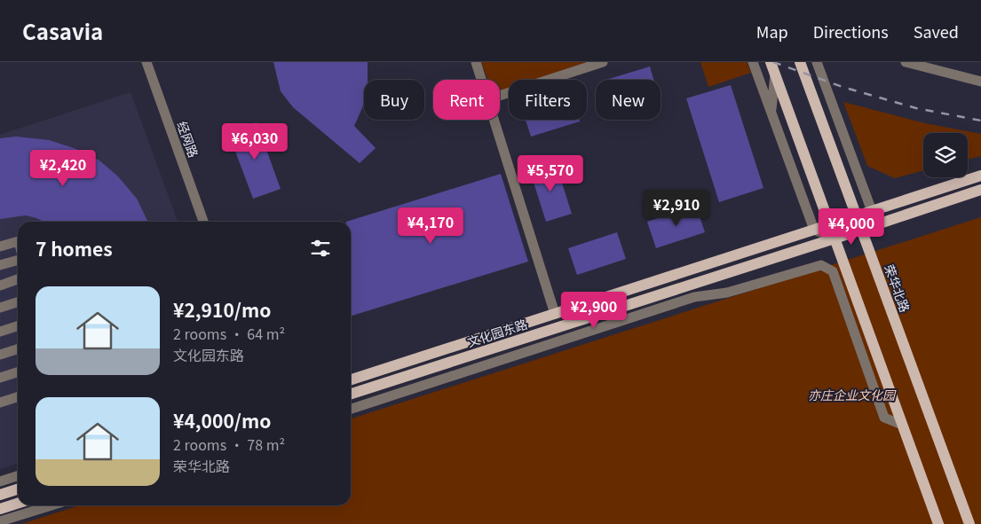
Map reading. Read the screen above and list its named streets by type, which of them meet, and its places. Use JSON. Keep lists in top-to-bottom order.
{
  "streets": {
    "main road": ["荣华北路", "文化园东路"],
    "street": ["经网路"]
  },
  "crossings": [
    ["荣华北路", "文化园东路"]
  ],
  "parks": ["亦庄企业文化园"],
  "page": {
    "header": "Casavia",
    "nav": ["Map", "Directions", "Saved"],
    "chip": [
      "Buy",
      "Rent",
      "Filters",
      "New"
    ],
    "price": [
      "¥6,030",
      "¥2,420",
      "¥5,570",
      "¥2,910",
      "¥4,170",
      "¥4,000",
      "¥2,900"
    ],
    "heading": "7 homes",
    "list": [
      {
        "name": "¥2,910/mo",
        "note": "2 rooms · 64 m² · 文化园东路"
      },
      {
        "name": "¥4,000/mo",
        "note": "2 rooms · 78 m² · 荣华北路"
      }
    ]
  }
}
